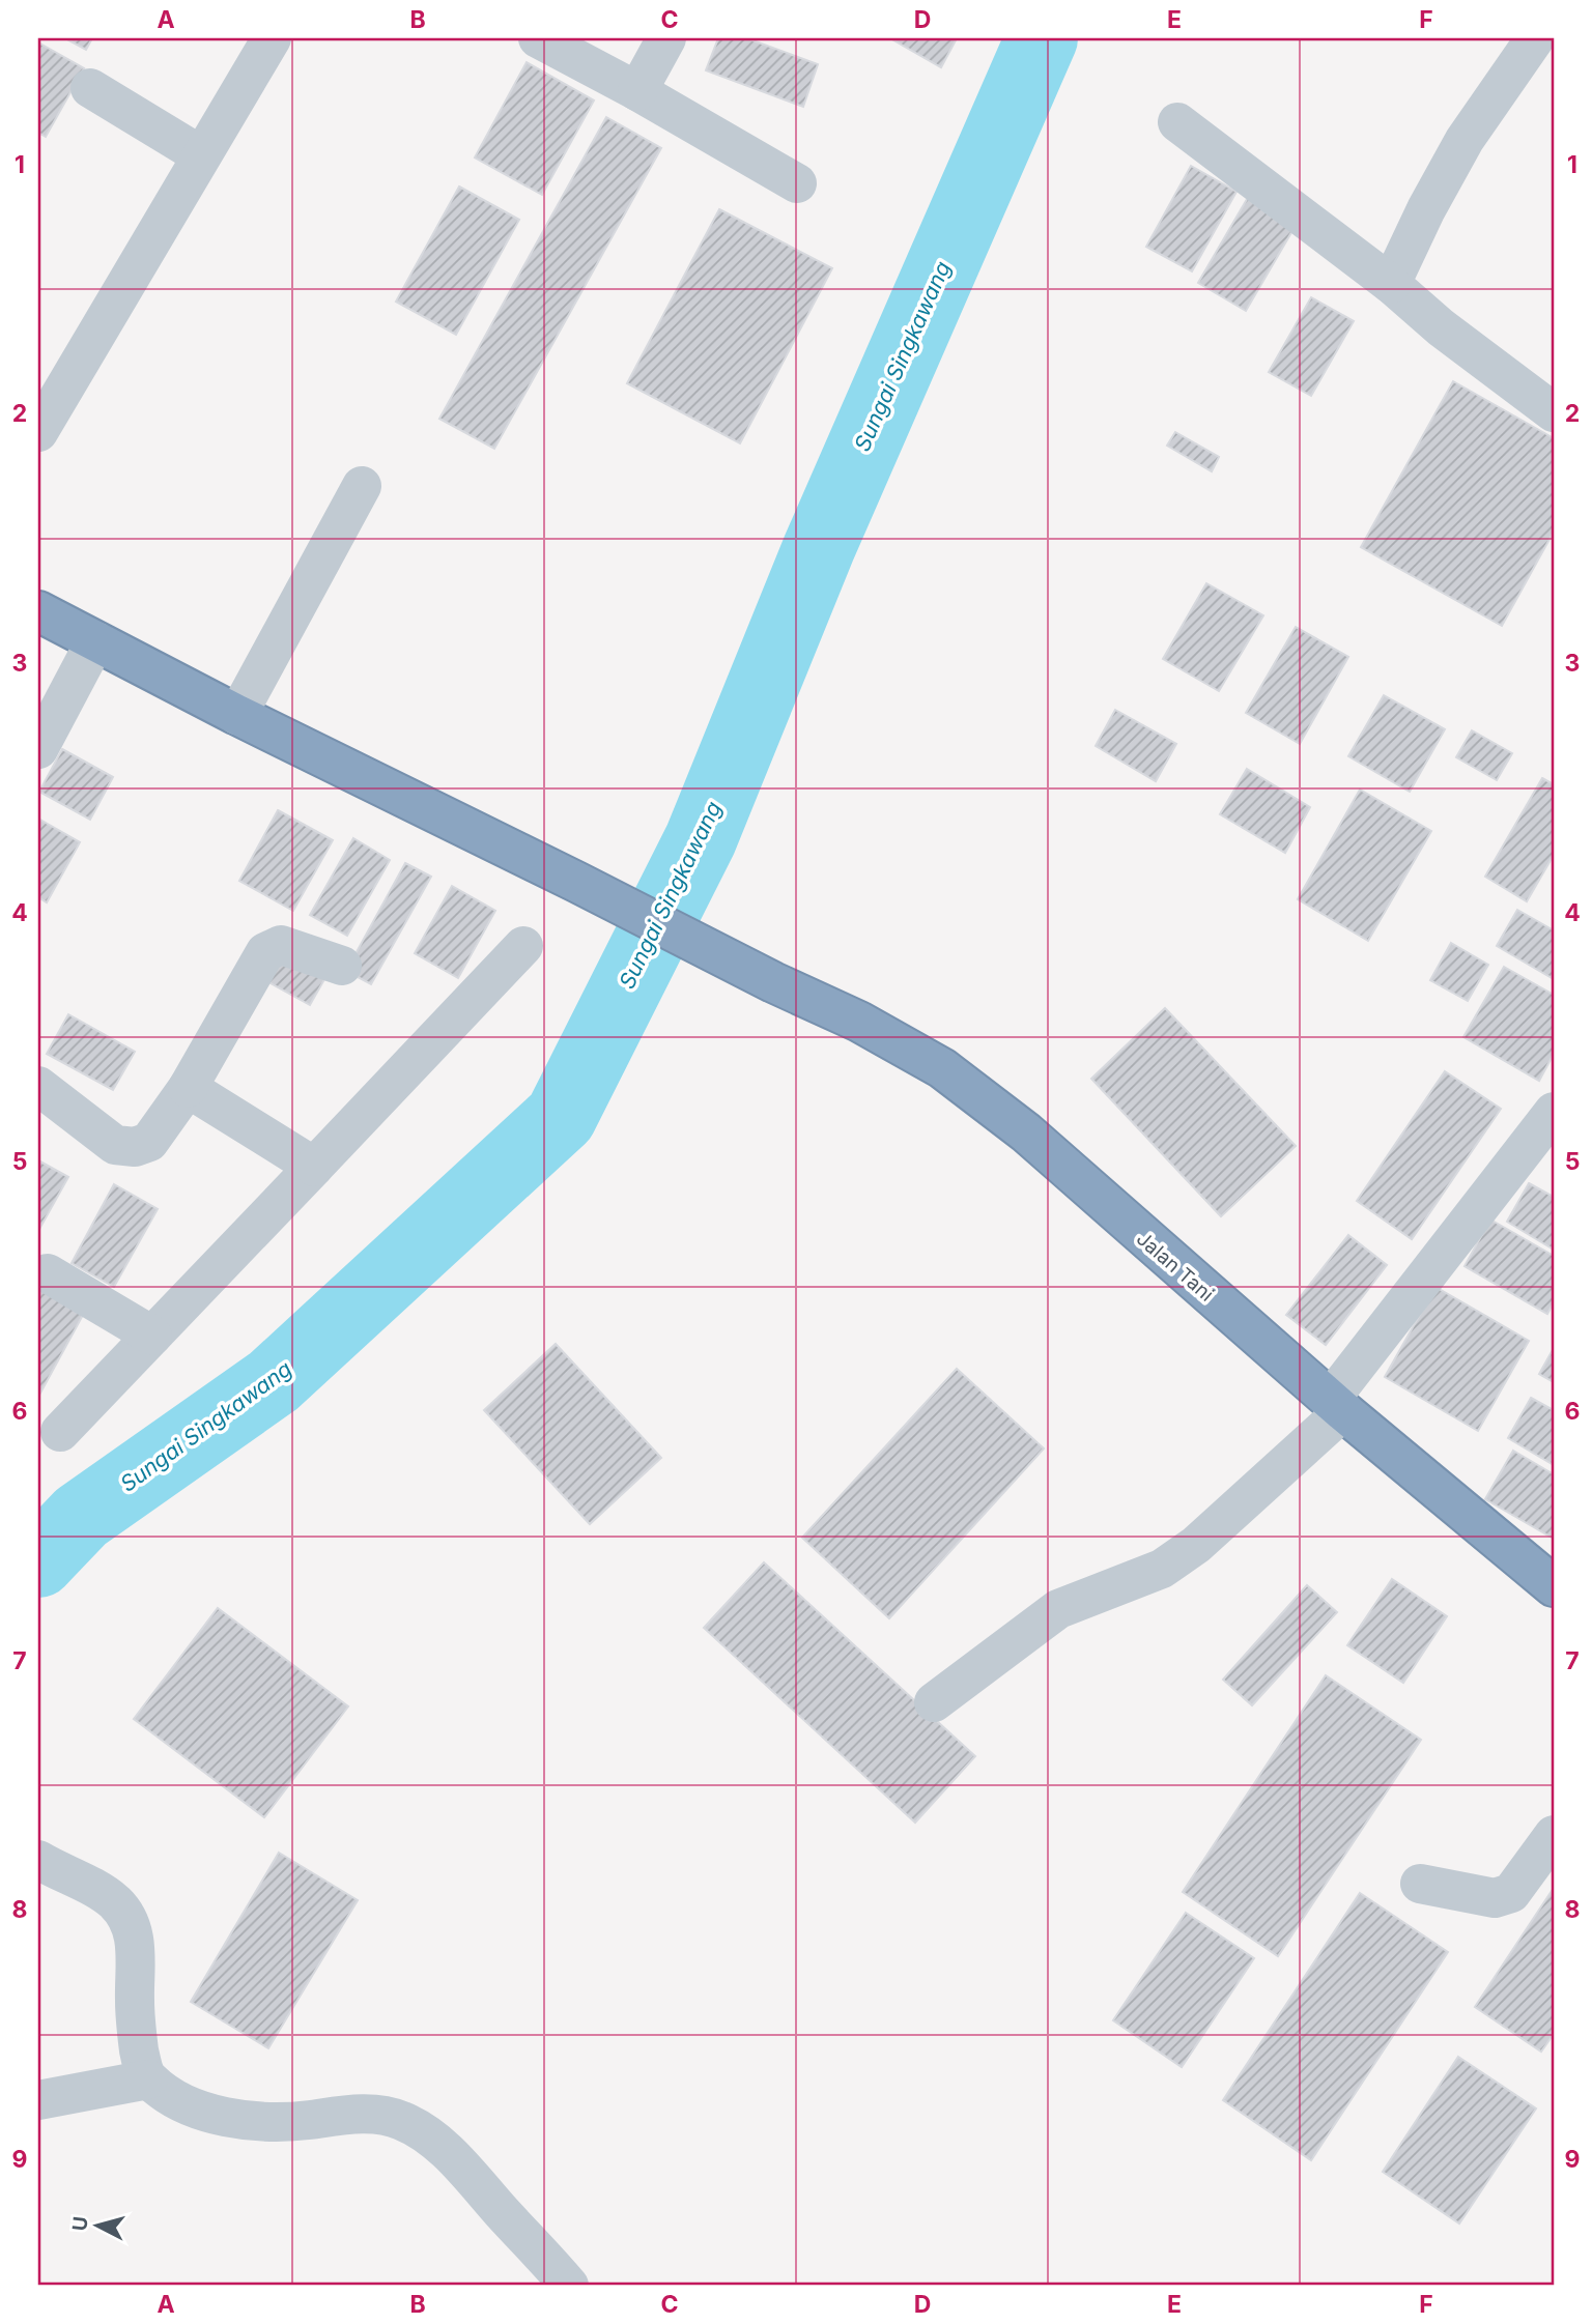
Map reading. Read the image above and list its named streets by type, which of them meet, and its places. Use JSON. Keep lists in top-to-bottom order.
{
  "streets": {
    "highway": ["Jalan Tani"]
  },
  "water": ["Sungai Singkawang"],
  "north": "left",
  "grid": {
    "columns": [
      "A",
      "B",
      "C",
      "D",
      "E",
      "F"
    ],
    "rows": [
      "1",
      "2",
      "3",
      "4",
      "5",
      "6",
      "7",
      "8",
      "9"
    ]
  }
}
